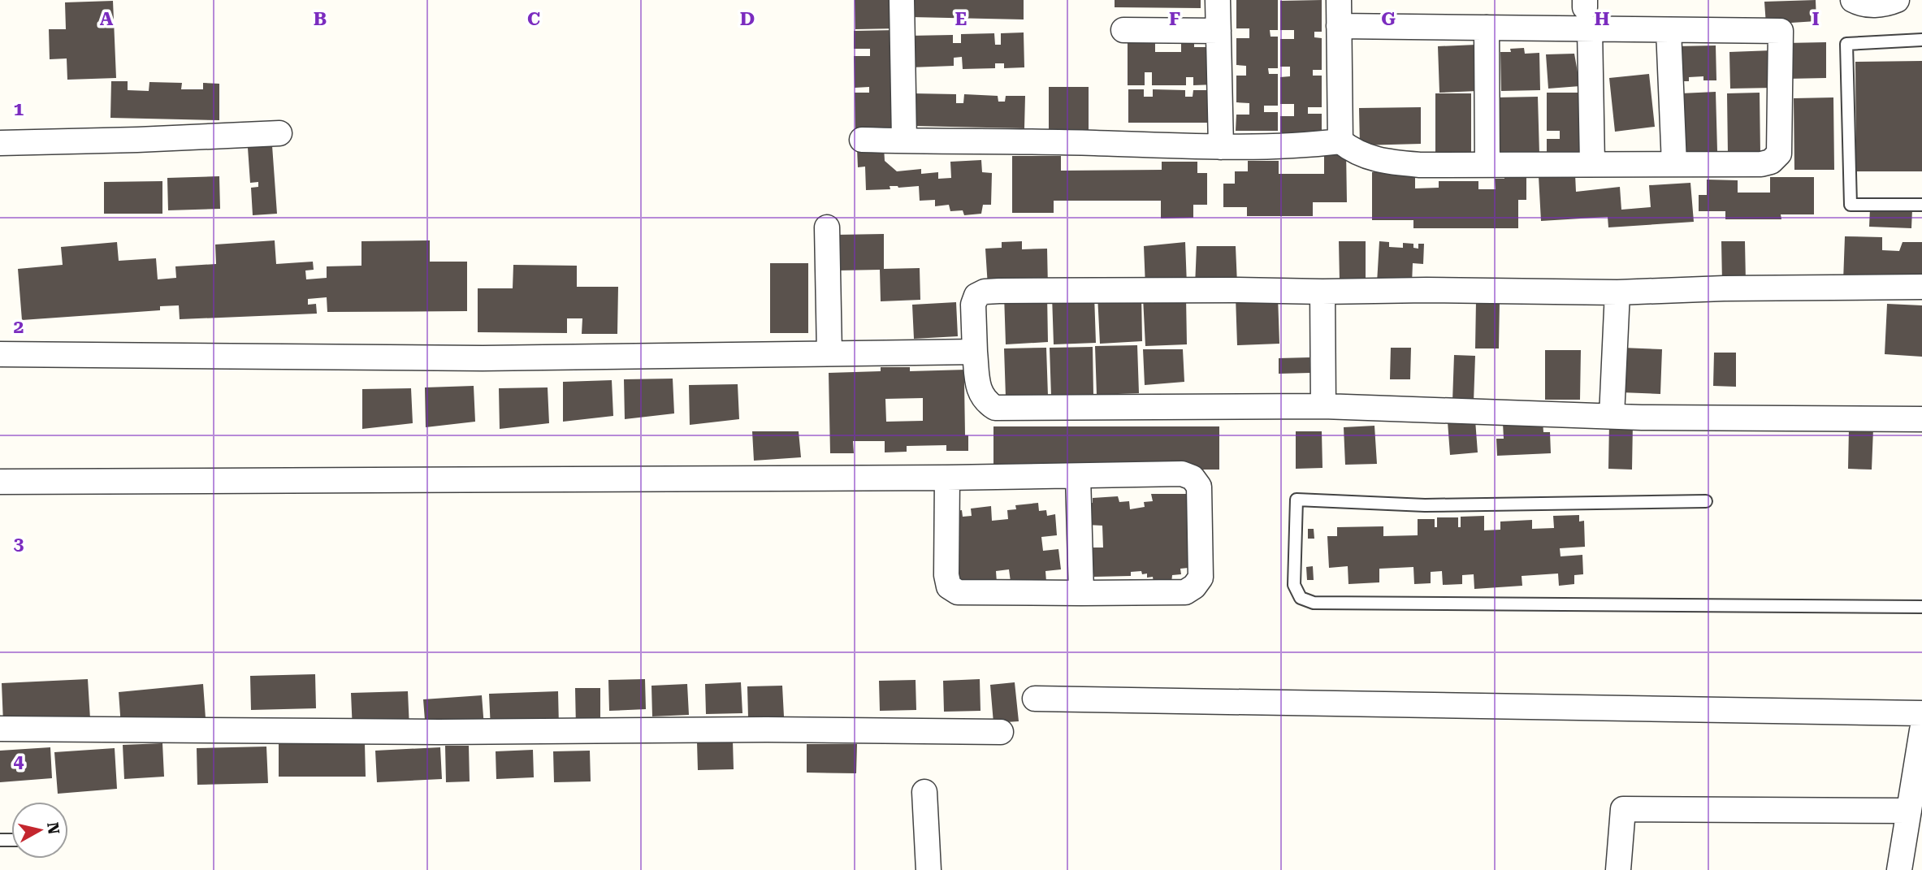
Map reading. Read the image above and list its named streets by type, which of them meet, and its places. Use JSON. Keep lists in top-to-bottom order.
{
  "north": "right",
  "grid": {
    "columns": [
      "A",
      "B",
      "C",
      "D",
      "E",
      "F",
      "G",
      "H",
      "I"
    ],
    "rows": [
      "1",
      "2",
      "3",
      "4"
    ]
  }
}
